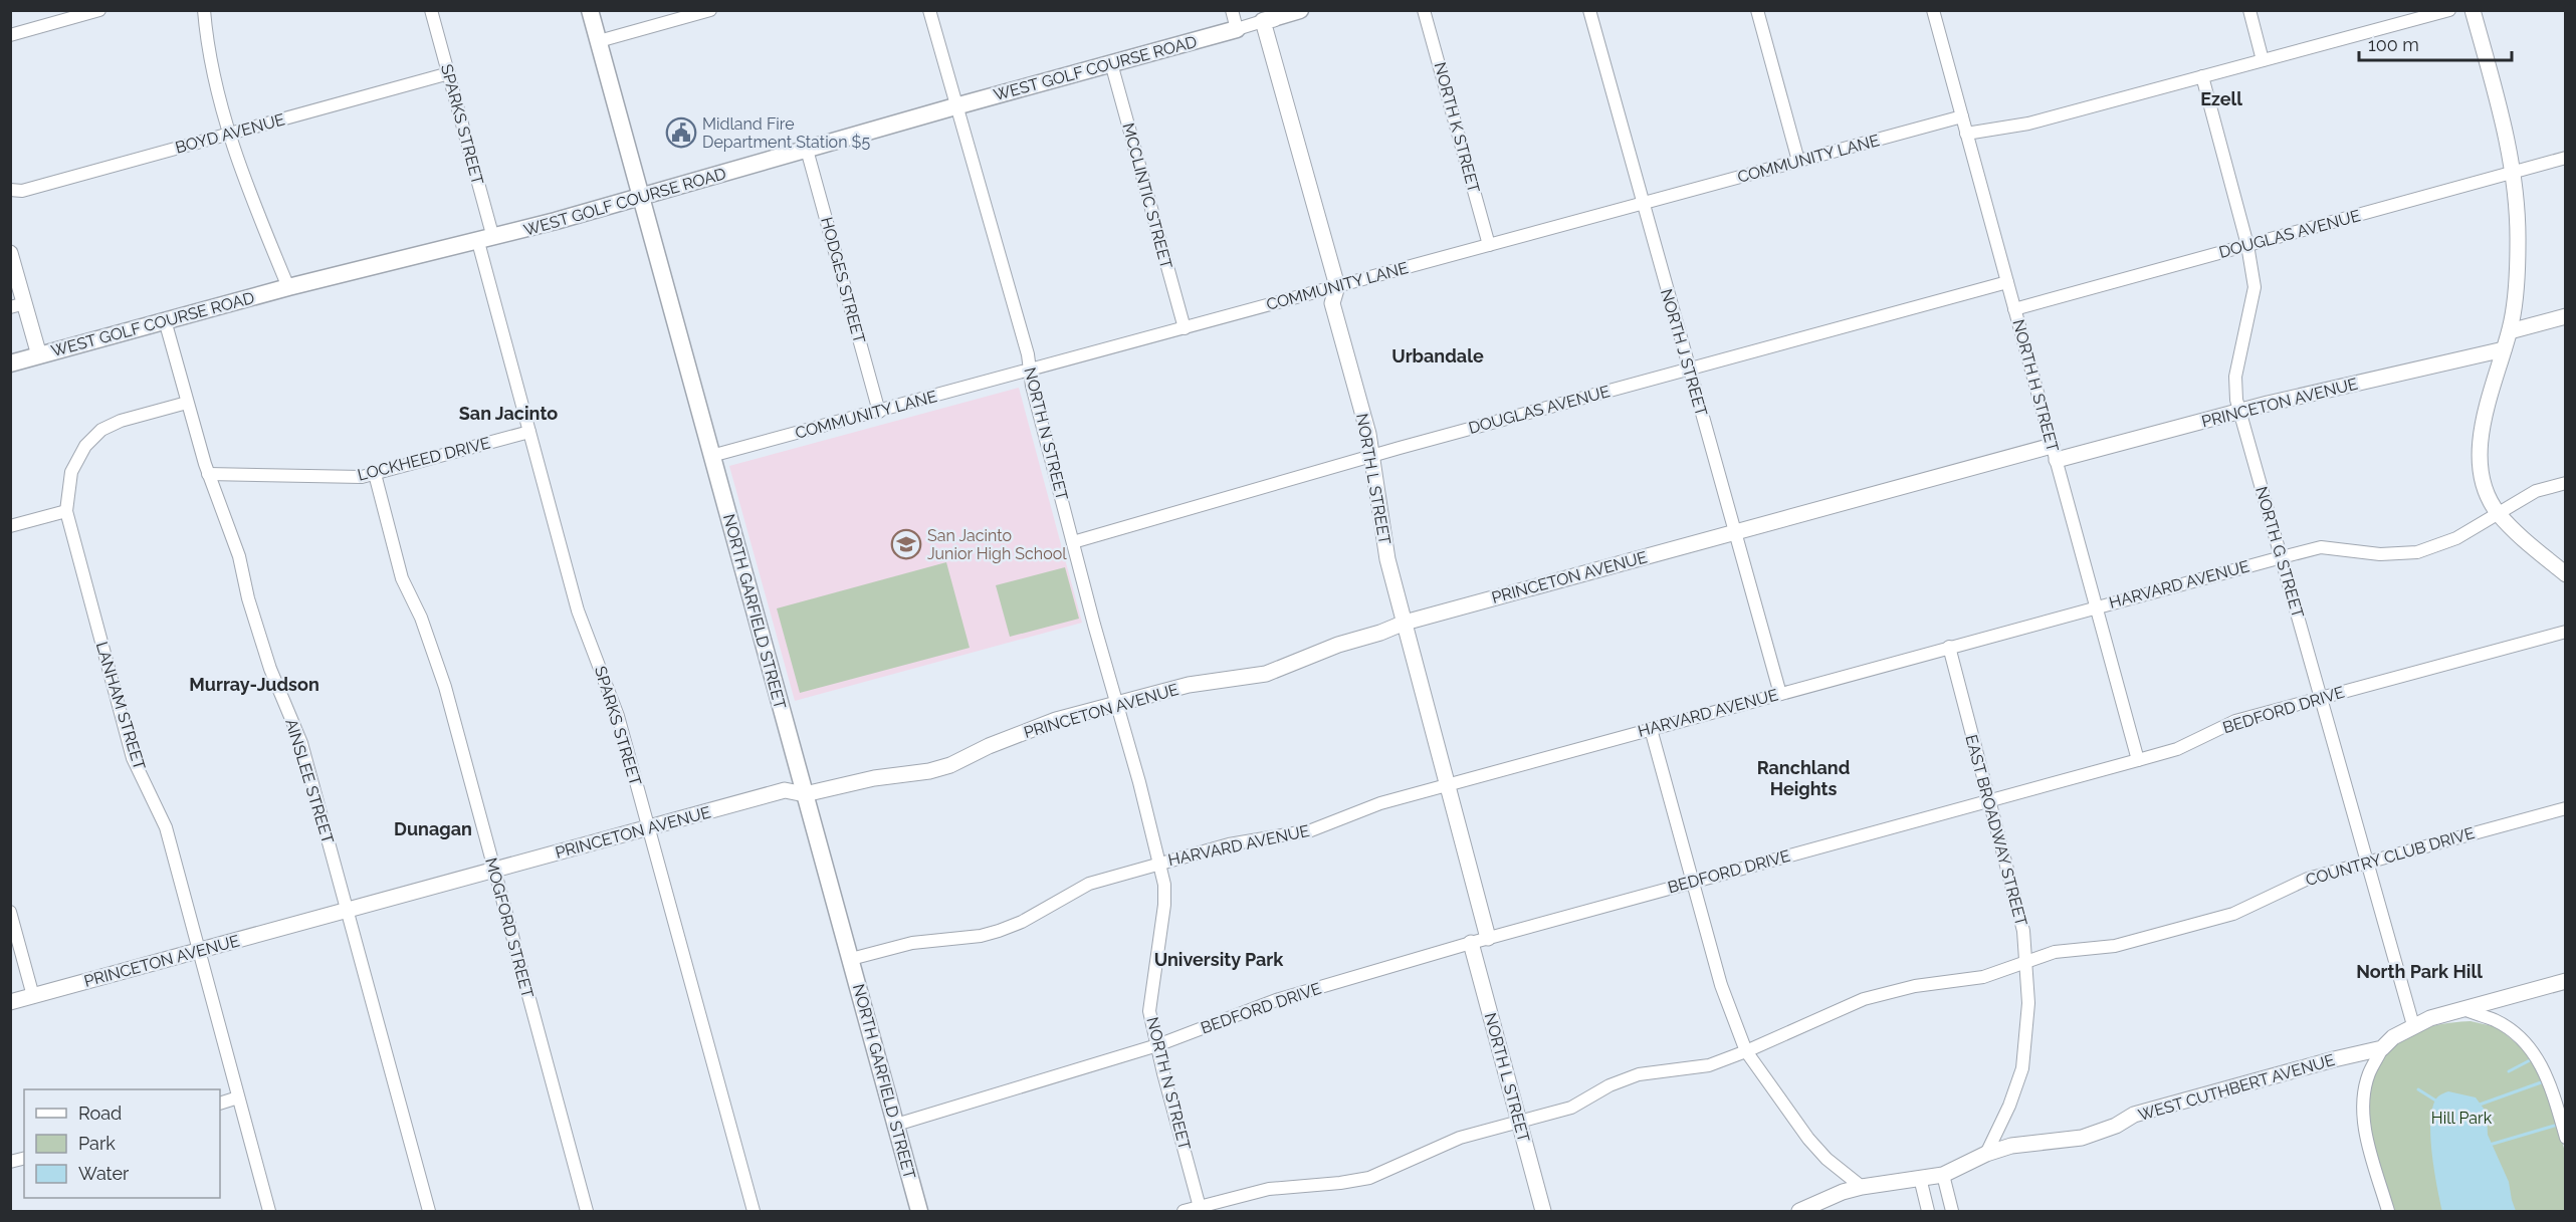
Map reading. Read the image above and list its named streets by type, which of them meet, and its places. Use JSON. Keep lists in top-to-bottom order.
{
  "streets": {
    "main road": ["WEST GOLF COURSE ROAD", "NORTH GARFIELD STREET"],
    "street": [
      "SPARKS STREET",
      "NORTH K STREET",
      "BOYD AVENUE",
      "COMMUNITY LANE",
      "MCCLINTIC STREET",
      "DOUGLAS AVENUE",
      "HODGES STREET",
      "NORTH J STREET",
      "NORTH H STREET",
      "PRINCETON AVENUE",
      "NORTH N STREET",
      "LOCKHEED DRIVE",
      "NORTH L STREET",
      "NORTH G STREET",
      "HARVARD AVENUE",
      "LANHAM STREET",
      "BEDFORD DRIVE",
      "AINSLEE STREET",
      "EAST BROADWAY STREET",
      "COUNTRY CLUB DRIVE",
      "MOGFORD STREET",
      "WEST CUTHBERT AVENUE"
    ]
  },
  "crossings": [
    ["WEST GOLF COURSE ROAD", "SPARKS STREET"],
    ["WEST GOLF COURSE ROAD", "MCCLINTIC STREET"],
    ["WEST GOLF COURSE ROAD", "HODGES STREET"],
    ["WEST GOLF COURSE ROAD", "NORTH N STREET"],
    ["WEST GOLF COURSE ROAD", "NORTH GARFIELD STREET"],
    ["WEST GOLF COURSE ROAD", "AINSLEE STREET"],
    ["SPARKS STREET", "BOYD AVENUE"],
    ["SPARKS STREET", "PRINCETON AVENUE"],
    ["SPARKS STREET", "LOCKHEED DRIVE"],
    ["NORTH K STREET", "COMMUNITY LANE"],
    ["COMMUNITY LANE", "MCCLINTIC STREET"],
    ["COMMUNITY LANE", "HODGES STREET"],
    ["COMMUNITY LANE", "NORTH J STREET"],
    ["COMMUNITY LANE", "NORTH H STREET"],
    ["COMMUNITY LANE", "NORTH N STREET"],
    ["COMMUNITY LANE", "NORTH L STREET"],
    ["COMMUNITY LANE", "NORTH GARFIELD STREET"],
    ["DOUGLAS AVENUE", "NORTH J STREET"],
    ["DOUGLAS AVENUE", "NORTH H STREET"],
    ["DOUGLAS AVENUE", "NORTH N STREET"],
    ["DOUGLAS AVENUE", "NORTH L STREET"],
    ["DOUGLAS AVENUE", "NORTH G STREET"],
    ["NORTH J STREET", "PRINCETON AVENUE"],
    ["NORTH J STREET", "HARVARD AVENUE"],
    ["NORTH H STREET", "PRINCETON AVENUE"],
    ["NORTH H STREET", "HARVARD AVENUE"],
    ["NORTH H STREET", "BEDFORD DRIVE"],
    ["PRINCETON AVENUE", "NORTH N STREET"],
    ["PRINCETON AVENUE", "NORTH L STREET"],
    ["PRINCETON AVENUE", "NORTH G STREET"],
    ["PRINCETON AVENUE", "NORTH GARFIELD STREET"],
    ["PRINCETON AVENUE", "LANHAM STREET"],
    ["PRINCETON AVENUE", "AINSLEE STREET"],
    ["PRINCETON AVENUE", "MOGFORD STREET"],
    ["NORTH N STREET", "HARVARD AVENUE"],
    ["NORTH N STREET", "BEDFORD DRIVE"],
    ["NORTH N STREET", "COUNTRY CLUB DRIVE"],
    ["LOCKHEED DRIVE", "AINSLEE STREET"],
    ["LOCKHEED DRIVE", "MOGFORD STREET"],
    ["NORTH L STREET", "HARVARD AVENUE"],
    ["NORTH L STREET", "BEDFORD DRIVE"],
    ["NORTH L STREET", "COUNTRY CLUB DRIVE"],
    ["NORTH G STREET", "HARVARD AVENUE"],
    ["NORTH G STREET", "BEDFORD DRIVE"],
    ["NORTH G STREET", "COUNTRY CLUB DRIVE"],
    ["NORTH G STREET", "WEST CUTHBERT AVENUE"],
    ["HARVARD AVENUE", "NORTH GARFIELD STREET"],
    ["HARVARD AVENUE", "EAST BROADWAY STREET"],
    ["NORTH GARFIELD STREET", "BEDFORD DRIVE"],
    ["BEDFORD DRIVE", "EAST BROADWAY STREET"],
    ["EAST BROADWAY STREET", "COUNTRY CLUB DRIVE"],
    ["EAST BROADWAY STREET", "WEST CUTHBERT AVENUE"]
  ],
  "districts": [
    "Ezell",
    "Urbandale",
    "San Jacinto",
    "Murray-Judson",
    "Ranchland Heights",
    "Dunagan",
    "University Park",
    "North Park Hill"
  ],
  "parks": ["Hill Park"],
  "places": {
    "public building": ["Midland Fire Department Station $5"],
    "school or university": ["San Jacinto Junior High School"]
  },
  "legend": ["Road", "Park", "Water"],
  "scale_bar": "100 m"
}
